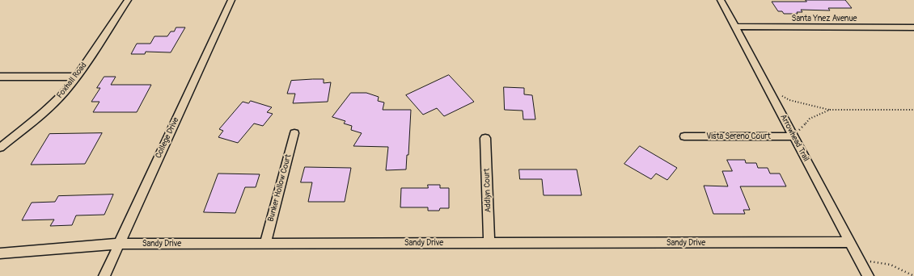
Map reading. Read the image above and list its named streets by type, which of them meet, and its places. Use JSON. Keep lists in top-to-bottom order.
{
  "streets": {
    "street": [
      "Santa Ynez Avenue",
      "Foxhall Road",
      "Vista Sereno Court",
      "College Drive",
      "Arrowhead Trail",
      "Bunker Hollow Court",
      "Addlyn Court",
      "Sandy Drive"
    ]
  },
  "crossings": [
    ["Santa Ynez Avenue", "Arrowhead Trail"],
    ["Vista Sereno Court", "Arrowhead Trail"],
    ["College Drive", "Sandy Drive"],
    ["Arrowhead Trail", "Sandy Drive"],
    ["Bunker Hollow Court", "Sandy Drive"],
    ["Addlyn Court", "Sandy Drive"]
  ]
}
